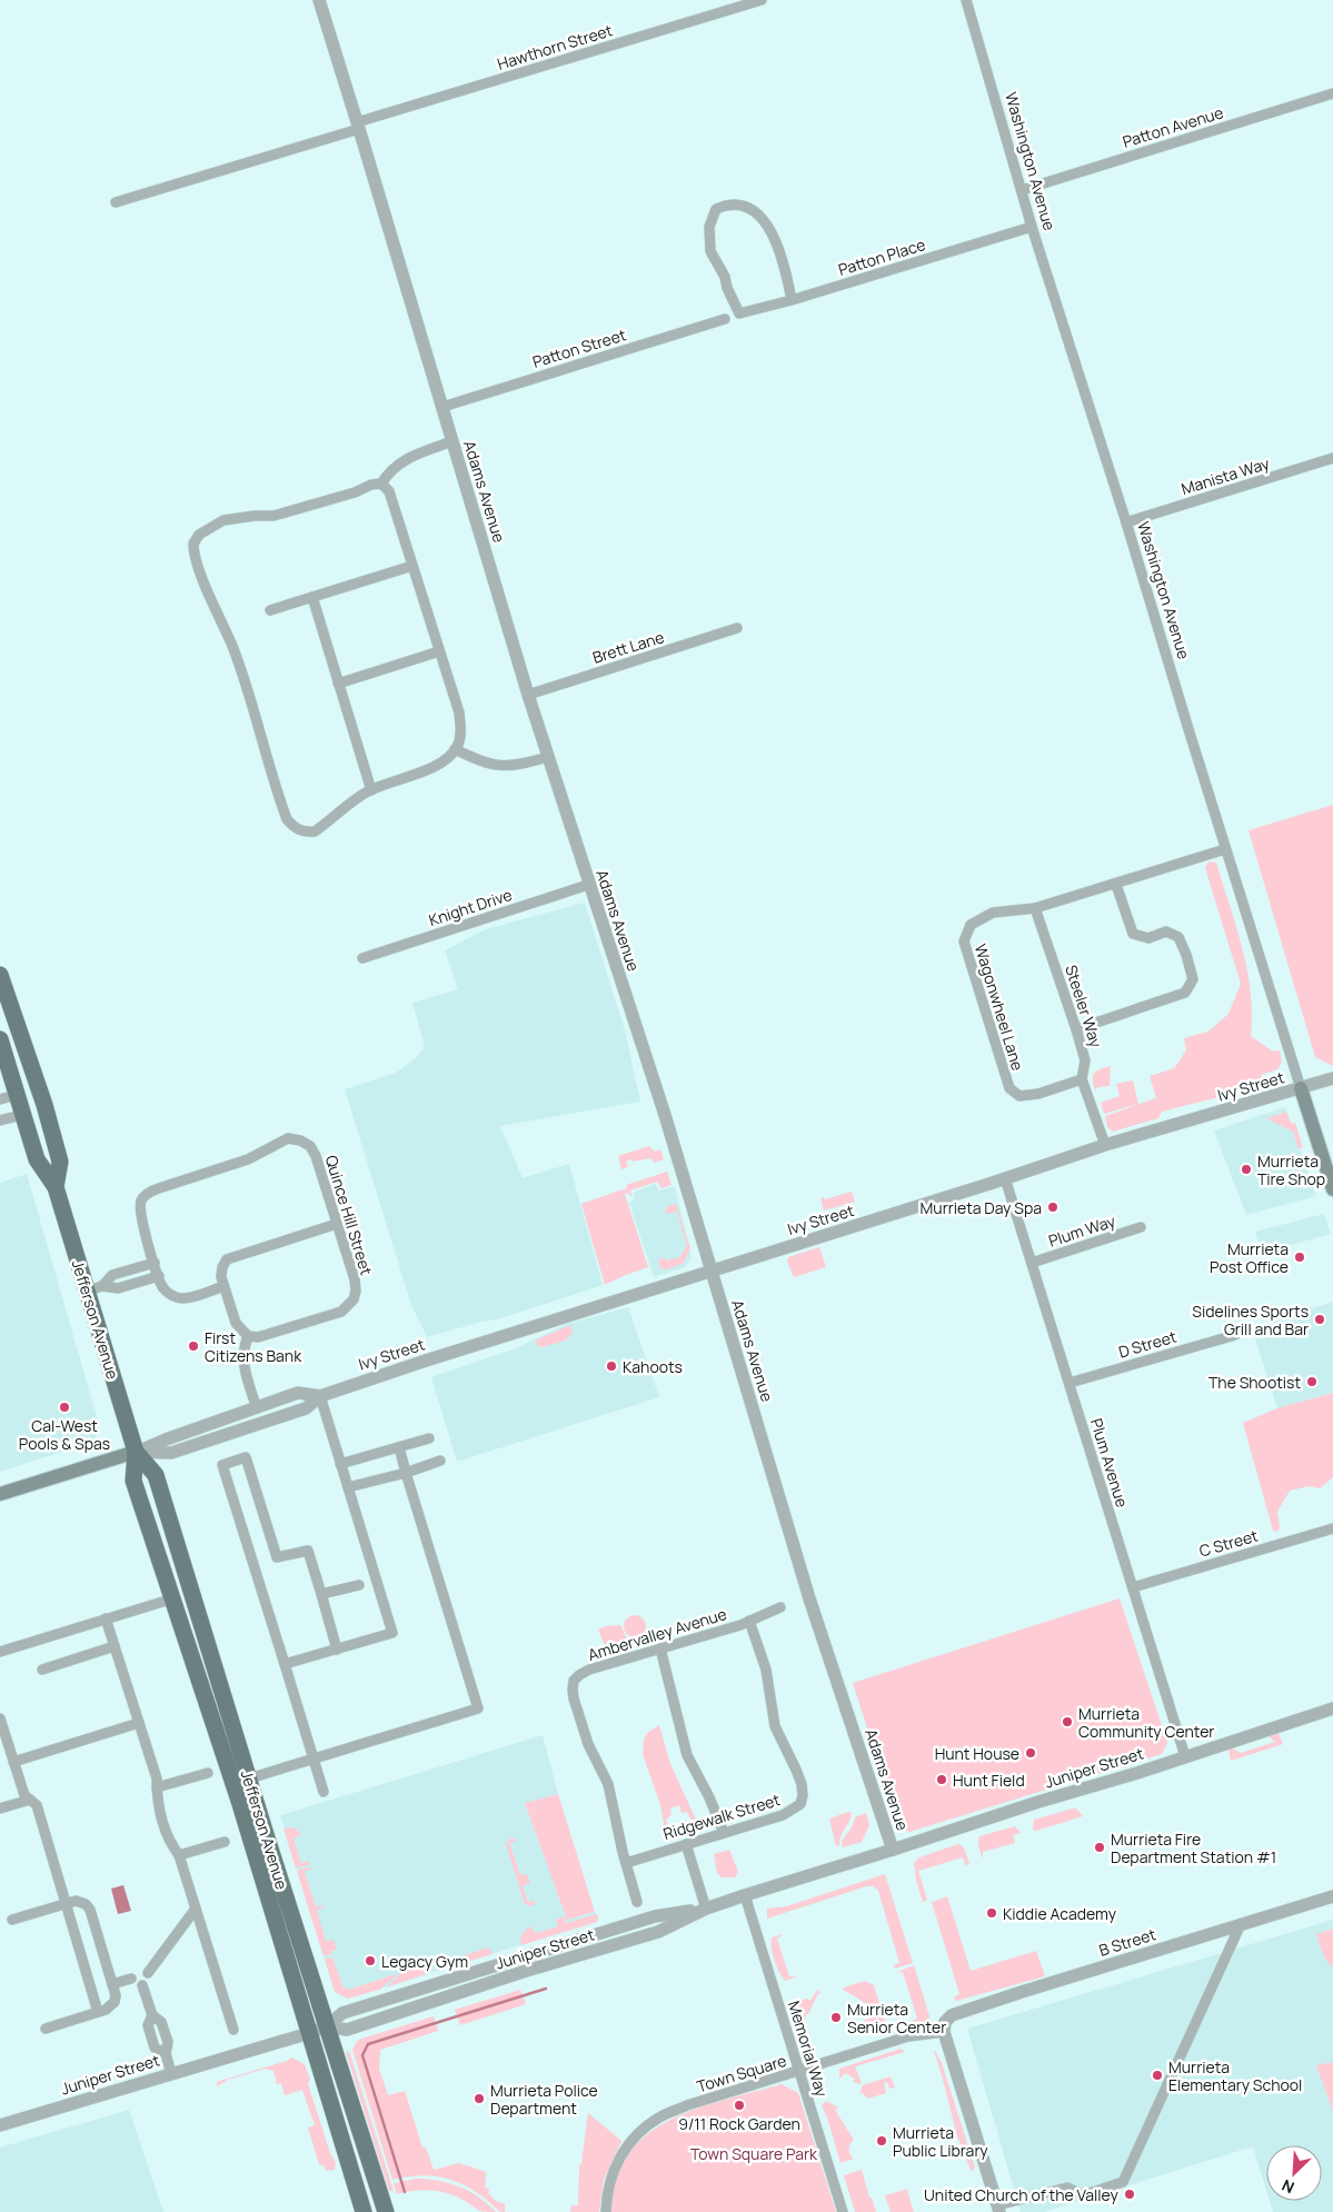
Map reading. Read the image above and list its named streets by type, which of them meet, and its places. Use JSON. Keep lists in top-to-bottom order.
{
  "streets": {
    "main road": ["Washington Avenue", "Jefferson Avenue"],
    "street": [
      "Hawthorn Street",
      "Patton Avenue",
      "Patton Place",
      "Patton Street",
      "Manista Way",
      "Adams Avenue",
      "Brett Lane",
      "Knight Drive",
      "Steeler Way",
      "Wagonwheel Lane",
      "Ivy Street",
      "Quince Hill Street",
      "Plum Way",
      "D Street",
      "Plum Avenue",
      "C Street",
      "Ambervalley Avenue",
      "Juniper Street",
      "Ridgewalk Street",
      "B Street",
      "Memorial Way",
      "Town Square"
    ]
  },
  "crossings": [
    ["Hawthorn Street", "Adams Avenue"],
    ["Patton Avenue", "Washington Avenue"],
    ["Washington Avenue", "Patton Place"],
    ["Washington Avenue", "Manista Way"],
    ["Washington Avenue", "Wagonwheel Lane"],
    ["Washington Avenue", "Ivy Street"],
    ["Patton Street", "Adams Avenue"],
    ["Adams Avenue", "Brett Lane"],
    ["Adams Avenue", "Knight Drive"],
    ["Adams Avenue", "Ivy Street"],
    ["Adams Avenue", "Juniper Street"],
    ["Steeler Way", "Wagonwheel Lane"],
    ["Steeler Way", "Ivy Street"],
    ["Ivy Street", "Jefferson Avenue"],
    ["Ivy Street", "Plum Avenue"],
    ["Plum Way", "Plum Avenue"],
    ["Jefferson Avenue", "Juniper Street"],
    ["D Street", "Plum Avenue"],
    ["Plum Avenue", "C Street"],
    ["Plum Avenue", "Juniper Street"],
    ["Ambervalley Avenue", "Ridgewalk Street"],
    ["Juniper Street", "Memorial Way"],
    ["B Street", "Town Square"],
    ["Memorial Way", "Town Square"]
  ],
  "parks": ["Town Square Park"],
  "places": [
    "Murrieta Tire Shop",
    "Murrieta Day Spa",
    "Murrieta Post Office",
    "Sidelines Sports Grill and Bar",
    "First Citizens Bank",
    "Kahoots",
    "The Shootist",
    "Cal-West Pools & Spas",
    "Murrieta Community Center",
    "Hunt House",
    "Hunt Field",
    "Murrieta Fire Department Station #1",
    "Kiddie Academy",
    "Legacy Gym",
    "Murrieta Senior Center",
    "Murrieta Elementary School",
    "Murrieta Police Department",
    "9/11 Rock Garden",
    "Murrieta Public Library",
    "United Church of the Valley"
  ],
  "north": "bottom left"
}
